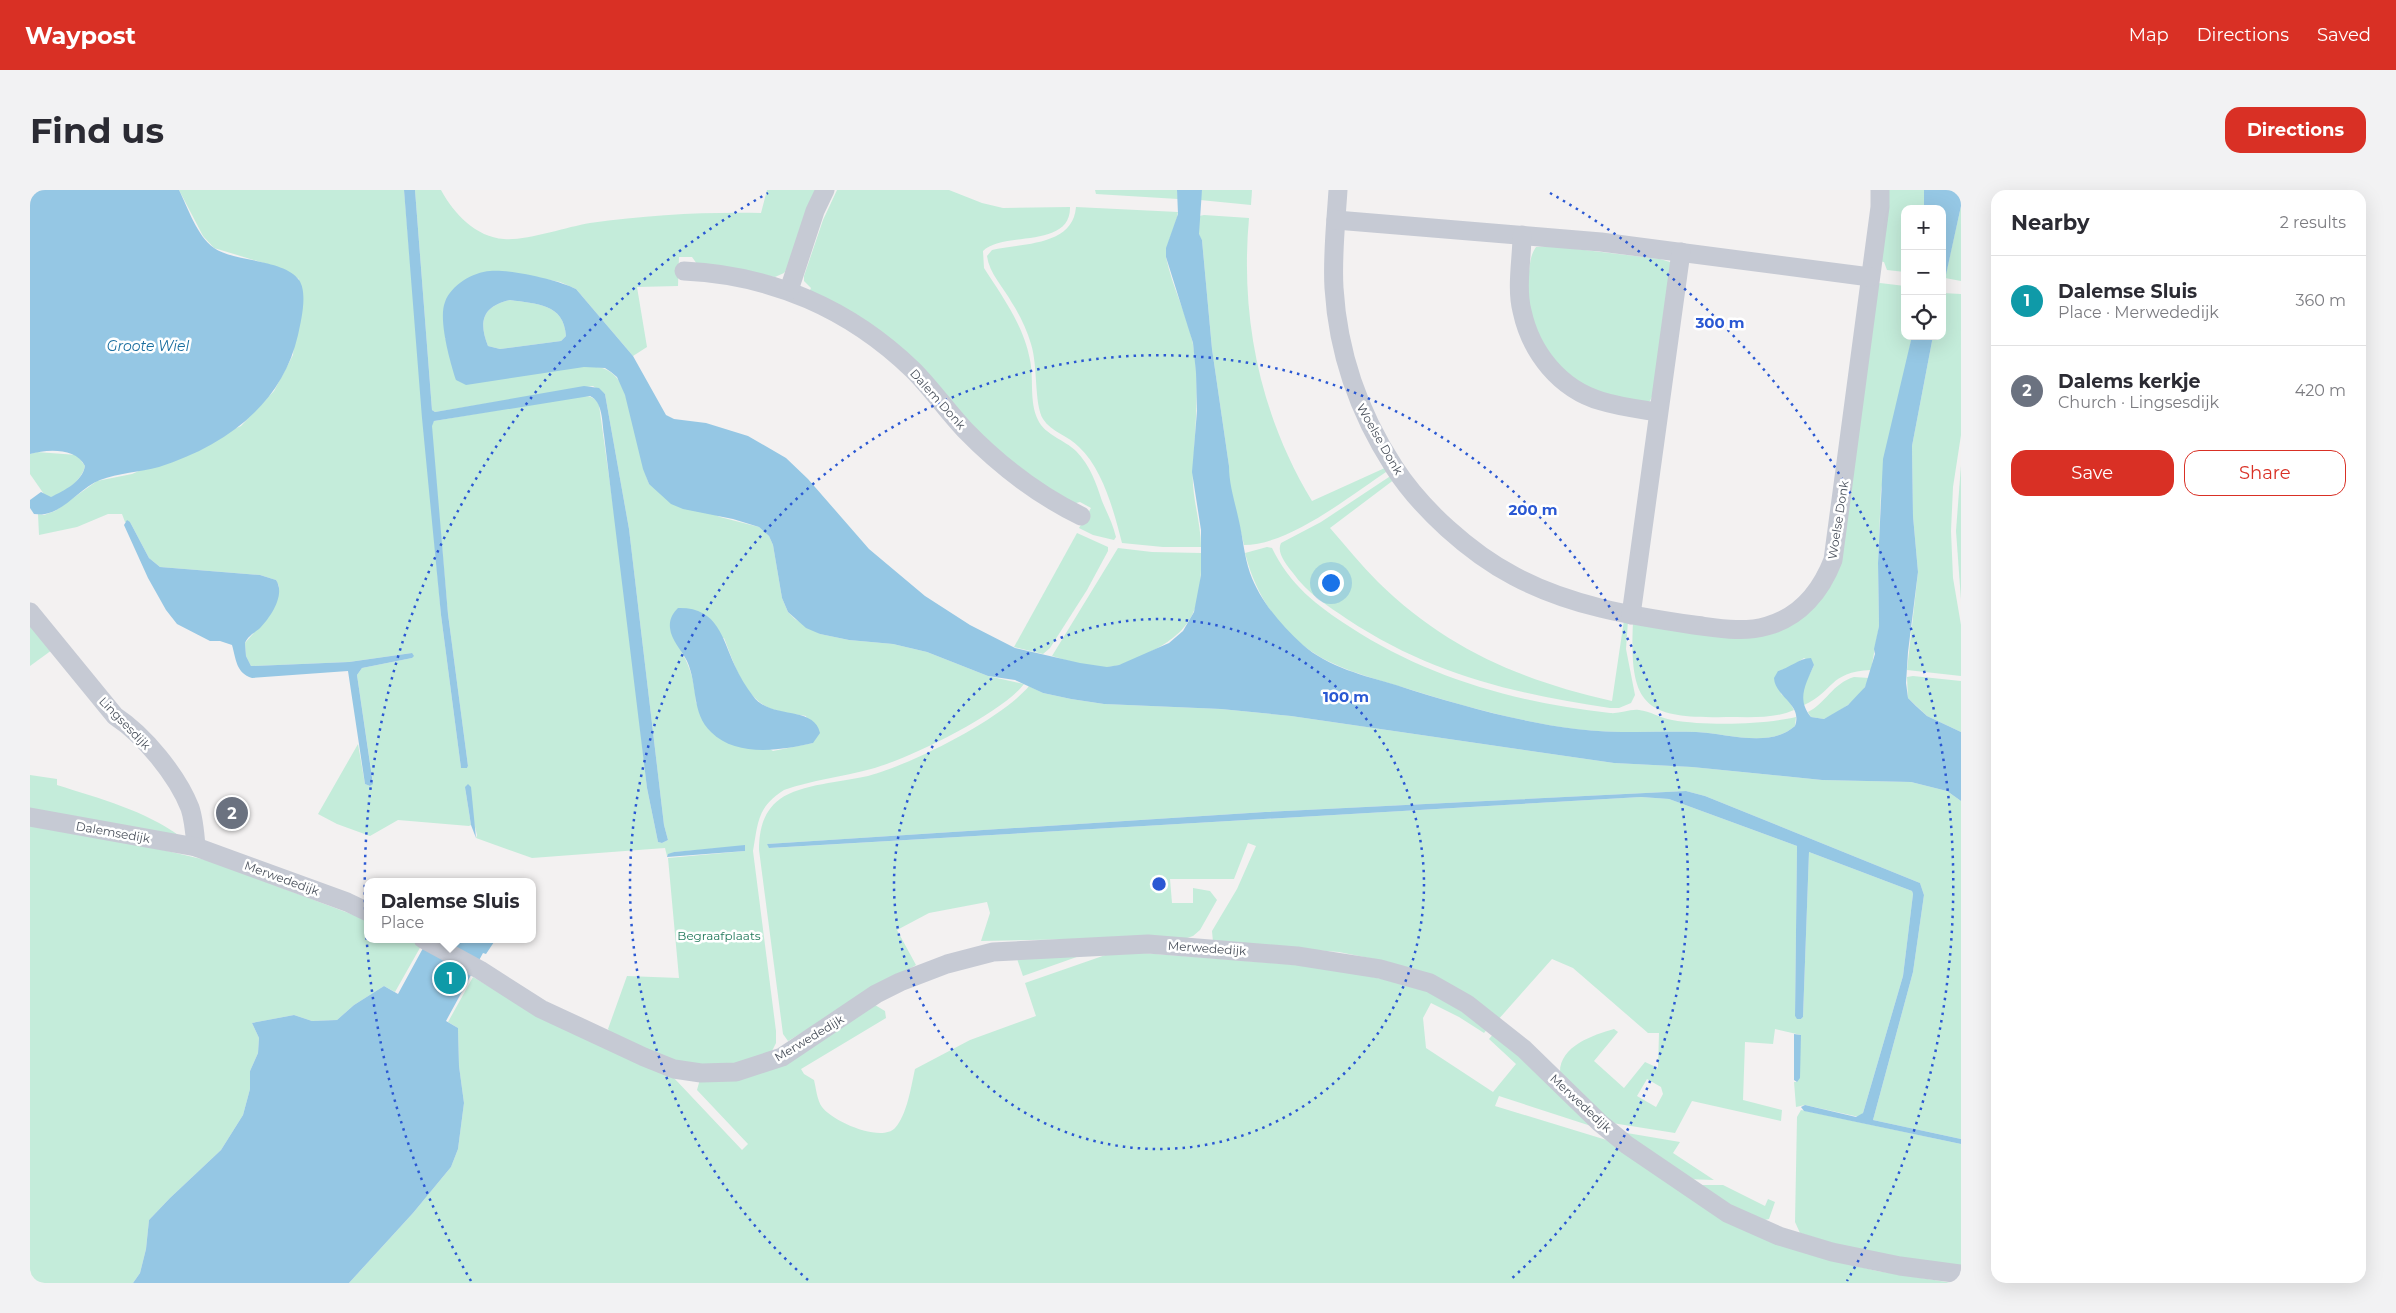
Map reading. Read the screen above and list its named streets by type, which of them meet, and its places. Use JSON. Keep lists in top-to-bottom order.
{
  "streets": {
    "street": [
      "Dalem Donk",
      "Woelse Donk",
      "Lingsesdijk",
      "Dalemsedijk",
      "Merwededijk"
    ]
  },
  "crossings": [
    ["Lingsesdijk", "Dalemsedijk"],
    ["Lingsesdijk", "Merwededijk"],
    ["Dalemsedijk", "Merwededijk"]
  ],
  "water": ["Groote Wiel"],
  "parks": ["Begraafplaats"],
  "page": {
    "header": "Waypost",
    "nav": ["Map", "Directions", "Saved"],
    "buttons": [
      "Directions",
      ["Save", "Share"]
    ],
    "title": "Find us",
    "heading": ["Nearby", "2 results"],
    "map_buttons": ["+", "−"],
    "list": [
      {
        "mark": "1",
        "name": "Dalemse Sluis",
        "note": "Place · Merwededijk",
        "value": "360 m"
      },
      {
        "mark": "2",
        "name": "Dalems kerkje",
        "note": "Church · Lingsesdijk",
        "value": "420 m"
      }
    ],
    "pins": ["2", "1"],
    "popup": ["Dalemse Sluis", "Place"]
  },
  "rings": ["300 m", "200 m", "100 m"]
}
